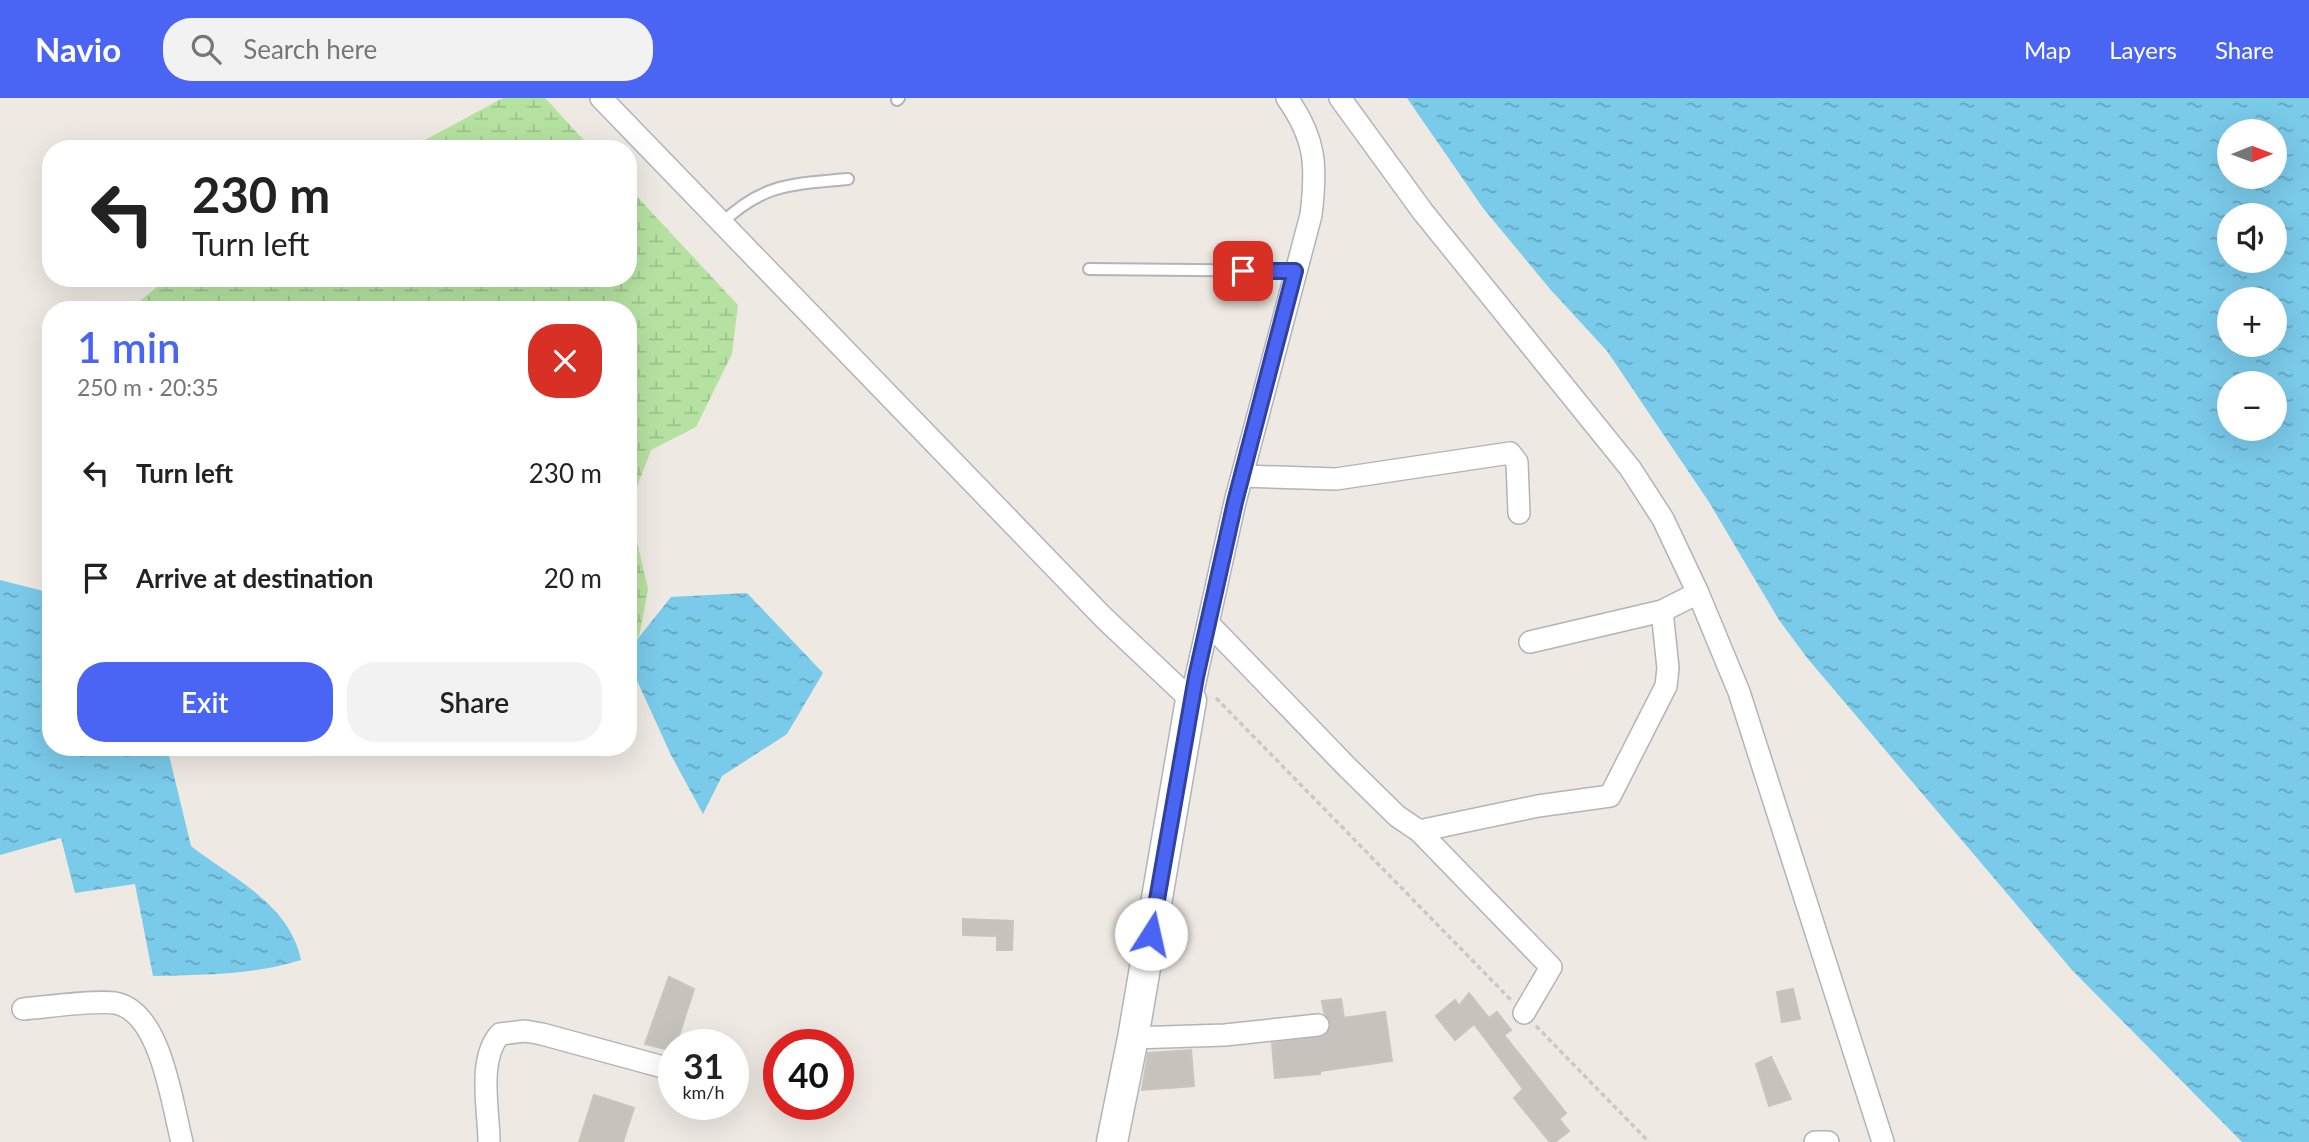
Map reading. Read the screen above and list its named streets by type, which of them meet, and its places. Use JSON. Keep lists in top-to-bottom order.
{
  "north": "right",
  "page": {
    "header": "Navio",
    "search": "Search here",
    "nav": ["Map", "Layers", "Share"],
    "map_buttons": ["+", "−"],
    "turn": ["230 m", "Turn left"],
    "heading": ["1 min", "250 m · 20:35"],
    "list": [
      {
        "name": "Turn left",
        "value": "230 m"
      },
      {
        "name": "Arrive at destination",
        "value": "20 m"
      }
    ],
    "buttons": ["Exit", "Share"],
    "speed": "31 km/h",
    "limit": "40"
  }
}
